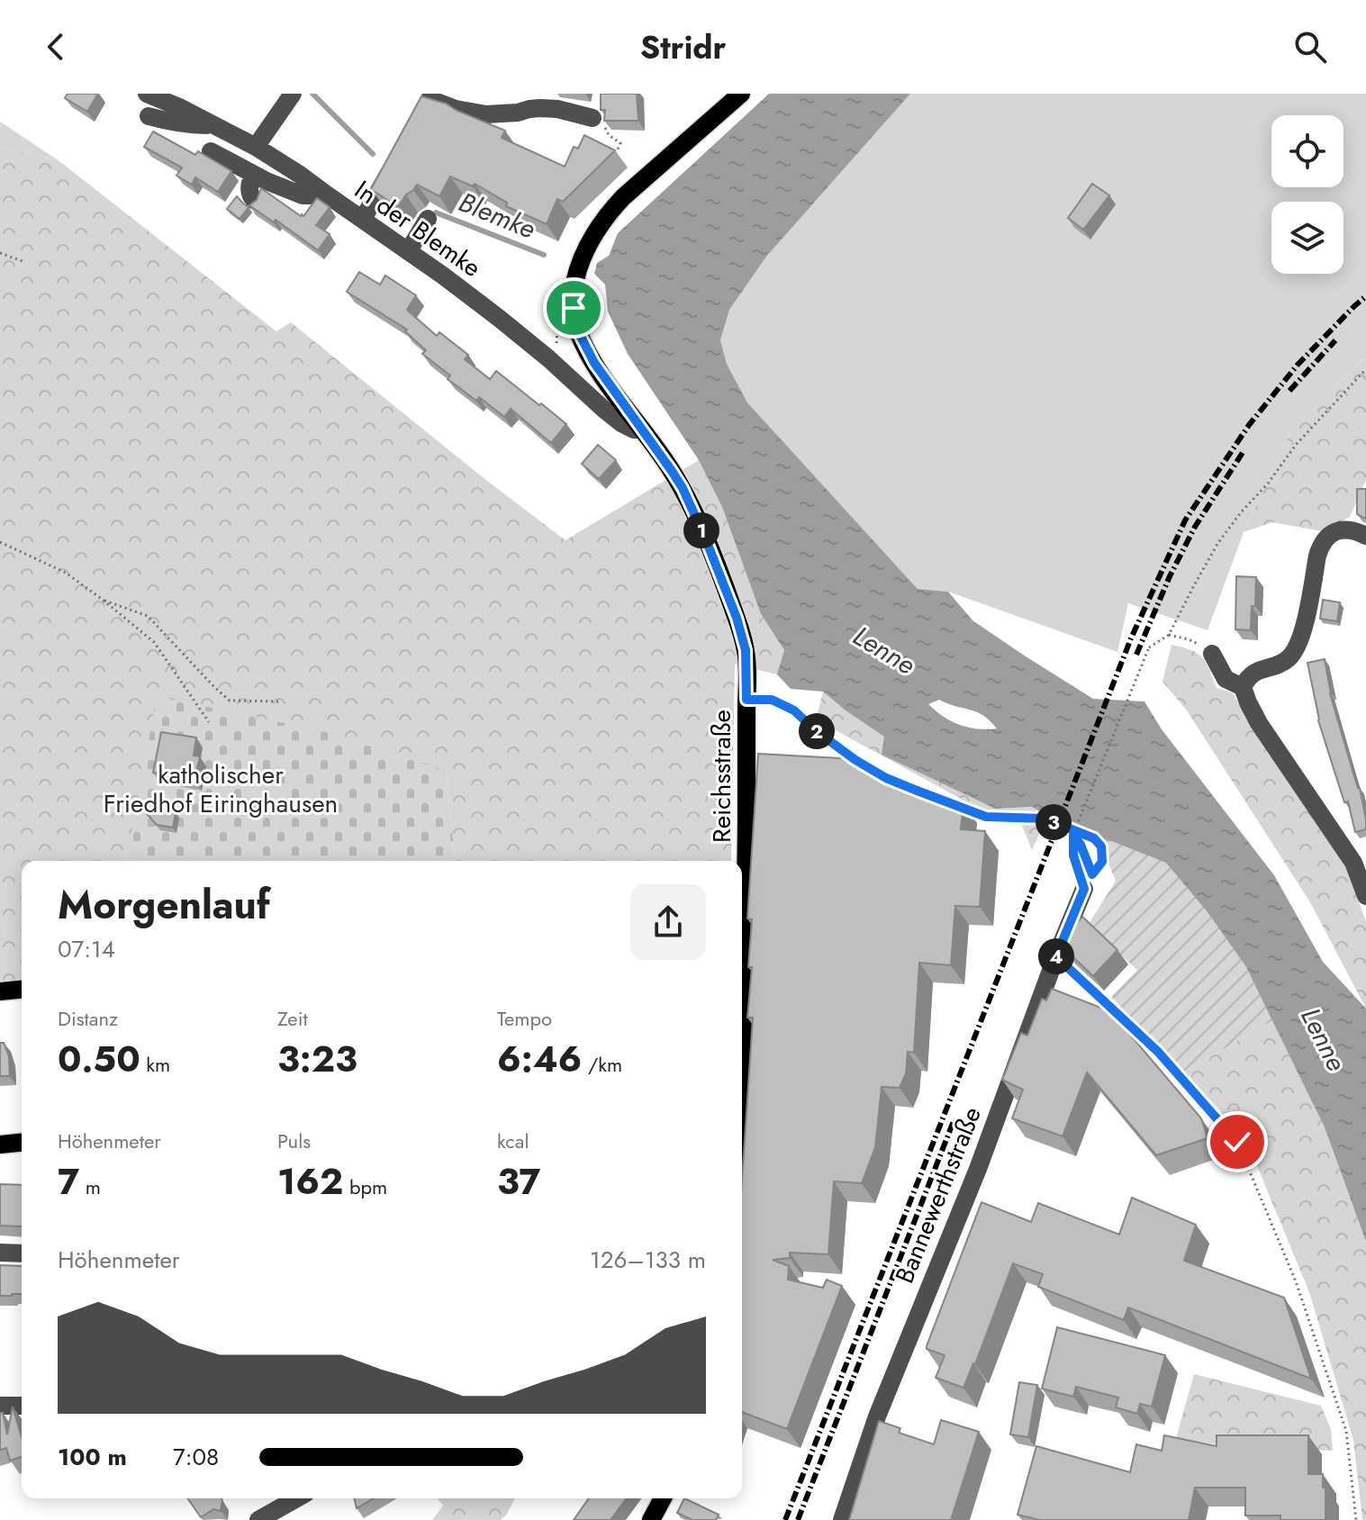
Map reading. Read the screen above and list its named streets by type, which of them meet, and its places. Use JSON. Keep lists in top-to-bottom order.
{
  "streets": {
    "main road": ["Reichsstraße"],
    "street": ["In der Blemke", "Bannewerthstraße"]
  },
  "crossings": [
    ["In der Blemke", "Reichsstraße"]
  ],
  "water": ["Blemke", "Lenne"],
  "parks": ["katholischer Friedhof Eiringhausen"],
  "page": {
    "header": "Stridr",
    "pins": [
      "1",
      "2",
      "3",
      "4"
    ],
    "heading": ["Morgenlauf", "07:14"],
    "stats": [
      ["Distanz", "0.50 km"],
      ["Zeit", "3:23"],
      ["Tempo", "6:46 /km"],
      ["Höhenmeter", "7 m"],
      ["Puls", "162 bpm"],
      ["kcal", "37"]
    ],
    "chart": ["Höhenmeter", "126–133 m"],
    "list": [
      {
        "name": "100 m",
        "note": "7:08"
      }
    ]
  }
}
